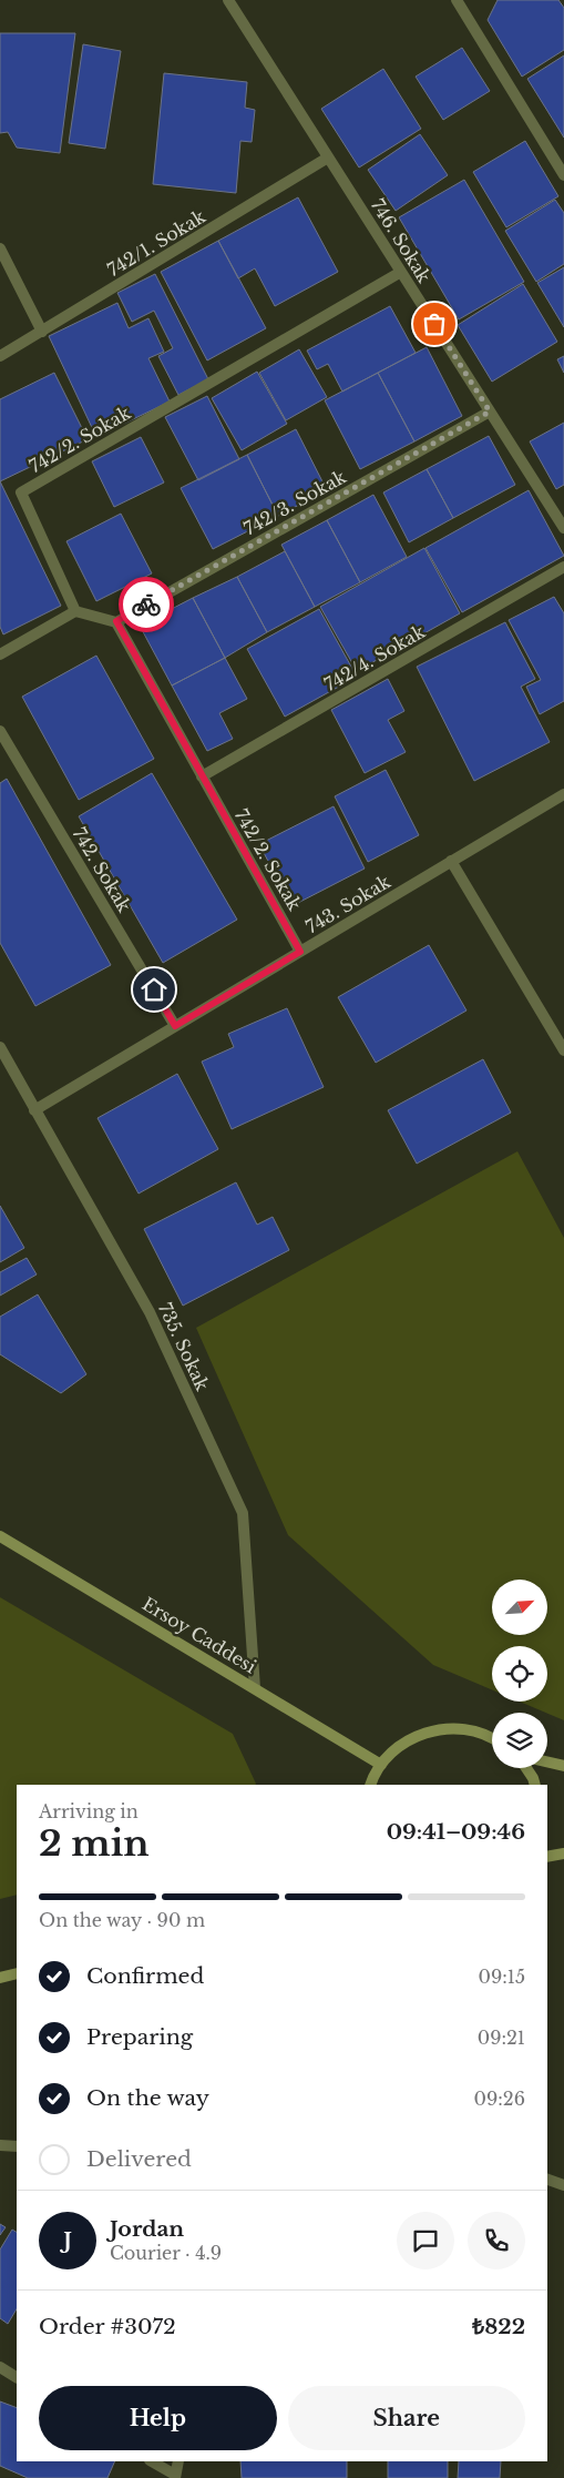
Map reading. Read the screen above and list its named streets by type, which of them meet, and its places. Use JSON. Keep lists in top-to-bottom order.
{
  "streets": {
    "main road": ["Ersoy Caddesi"],
    "street": [
      "746. Sokak",
      "742/1. Sokak",
      "742/2. Sokak",
      "742/3. Sokak",
      "742/4. Sokak",
      "742. Sokak",
      "743. Sokak",
      "735. Sokak"
    ]
  },
  "crossings": [
    ["746. Sokak", "742/1. Sokak"],
    ["746. Sokak", "742/2. Sokak"],
    ["746. Sokak", "742/3. Sokak"],
    ["742/2. Sokak", "742/3. Sokak"],
    ["742/2. Sokak", "742/4. Sokak"],
    ["742/2. Sokak", "743. Sokak"],
    ["742. Sokak", "743. Sokak"],
    ["743. Sokak", "735. Sokak"],
    ["735. Sokak", "Ersoy Caddesi"]
  ],
  "north": "top right",
  "page": {
    "heading": ["2 min", "Arriving in", "09:41–09:46"],
    "panel": [
      "Jordan",
      "Courier · 4.9",
      "Order #3072",
      "₺822"
    ],
    "bar": "On the way · 90 m",
    "list": [
      ["Confirmed", "09:15"],
      ["Preparing", "09:21"],
      ["On the way", "09:26"],
      "Delivered"
    ],
    "round": "J",
    "buttons": ["Help", "Share"]
  }
}
